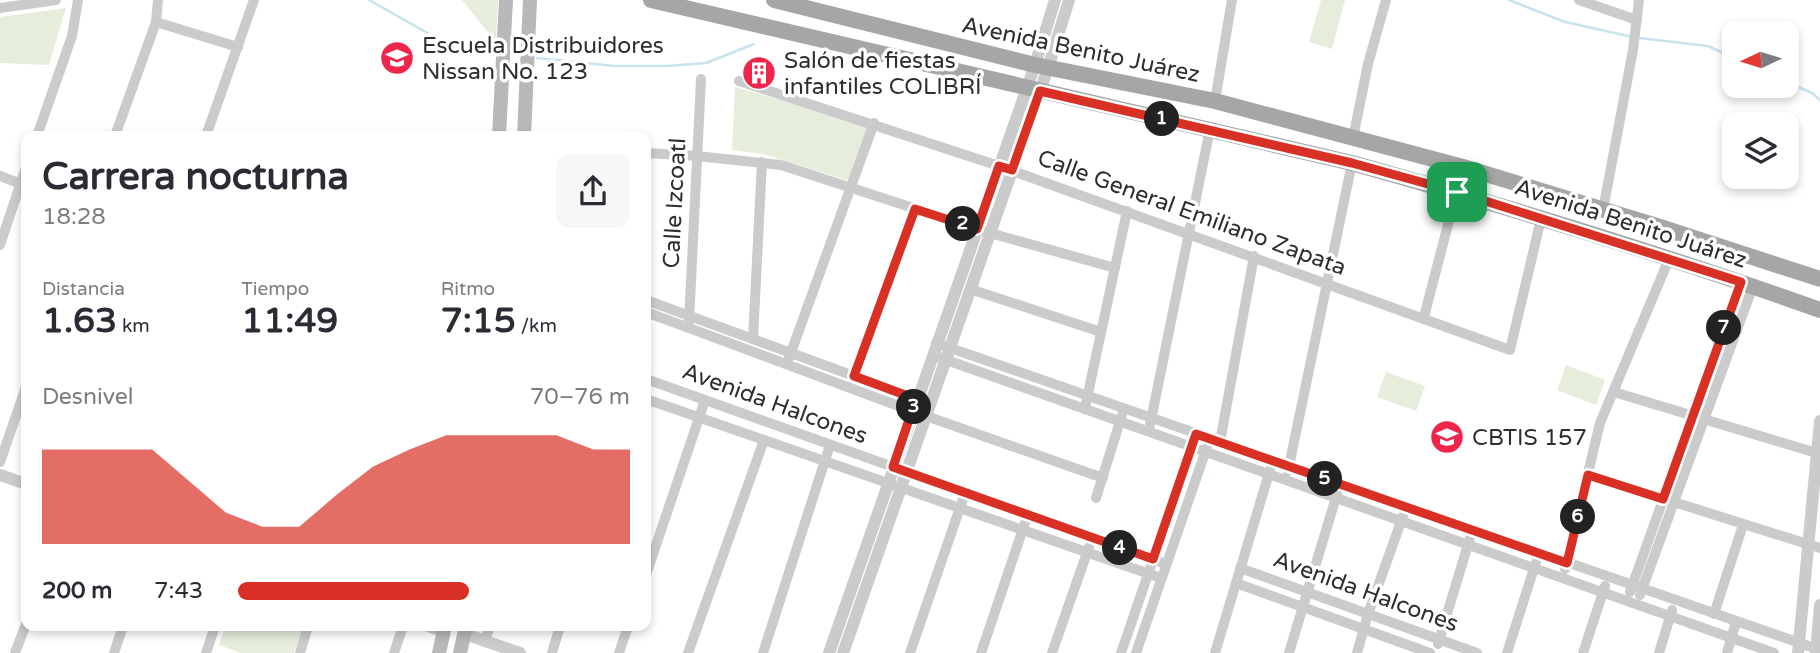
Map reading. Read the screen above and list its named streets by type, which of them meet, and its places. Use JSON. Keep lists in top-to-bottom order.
{
  "streets": {
    "main road": ["Avenida Benito Juárez"],
    "street": ["Calle Izcoatl", "Calle General Emiliano Zapata", "Avenida Halcones"]
  },
  "crossings": [
    ["Avenida Benito Juárez", "Calle General Emiliano Zapata"]
  ],
  "places": {
    "school or university": ["Escuela Distribuidores Nissan No. 123", "CBTIS 157"],
    "building": ["Salón de fiestas infantiles COLIBRÍ"]
  },
  "north": "left",
  "page": {
    "pins": [
      "1",
      "2",
      "7",
      "3",
      "5",
      "6",
      "4"
    ],
    "heading": ["Carrera nocturna", "18:28"],
    "stats": [
      ["Distancia", "1.63 km"],
      ["Tiempo", "11:49"],
      ["Ritmo", "7:15 /km"]
    ],
    "chart": ["Desnivel", "70–76 m"],
    "list": [
      {
        "name": "200 m",
        "note": "7:43"
      }
    ]
  }
}
